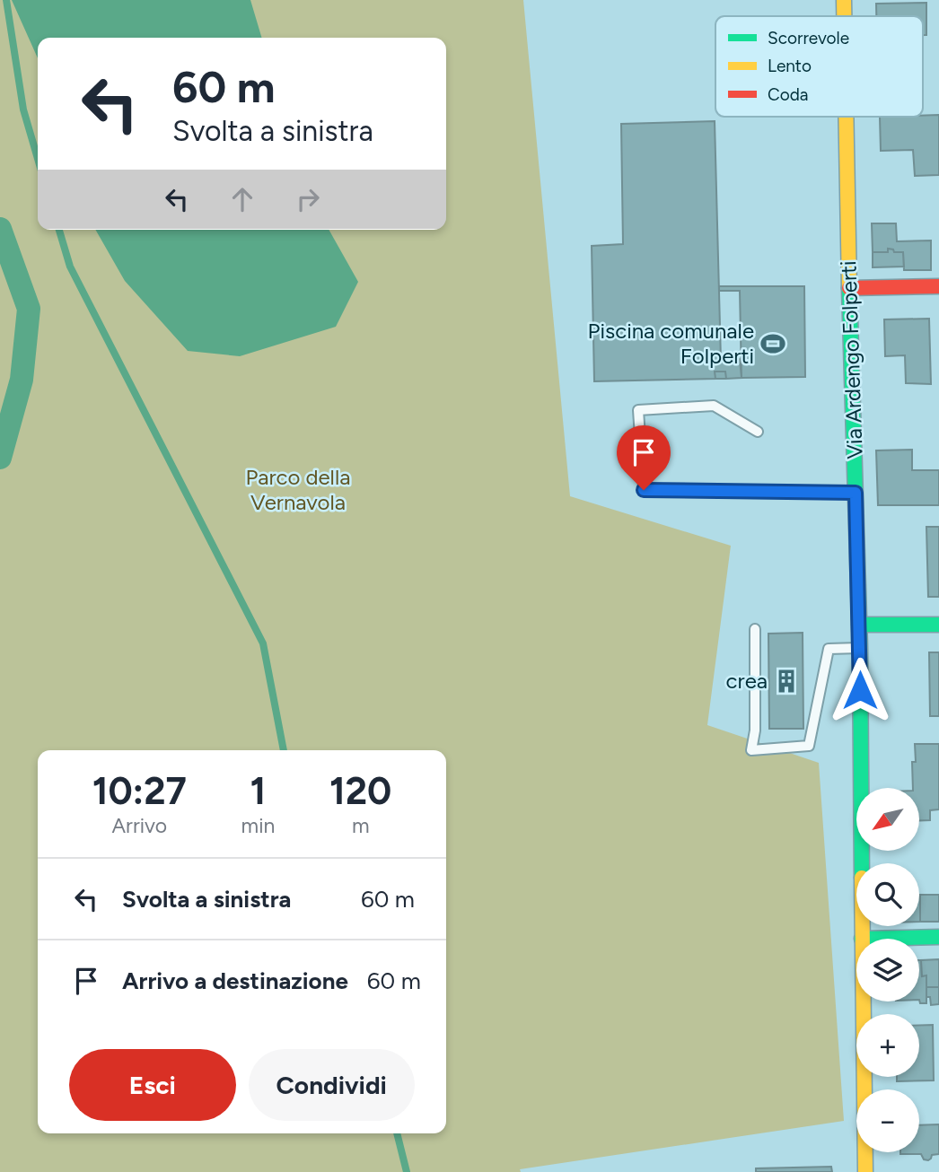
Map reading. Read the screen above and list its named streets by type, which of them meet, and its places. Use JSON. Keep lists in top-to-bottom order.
{
  "streets": {
    "street": ["Via Ardengo Folperti"]
  },
  "parks": ["Parco della Vernavola"],
  "places": {
    "sports": ["Piscina comunale Folperti"],
    "building": ["crea"]
  },
  "legend": ["Scorrevole", "Lento", "Coda"],
  "north": "bottom left",
  "page": {
    "turn": ["60 m", "Svolta a sinistra"],
    "eta": [
      "10:27",
      "Arrivo",
      "1",
      "min",
      "120",
      "m"
    ],
    "map_buttons": ["+", "−"],
    "list": [
      {
        "name": "Svolta a sinistra",
        "value": "60 m"
      },
      {
        "name": "Arrivo a destinazione",
        "value": "60 m"
      }
    ],
    "buttons": ["Esci", "Condividi"]
  }
}
